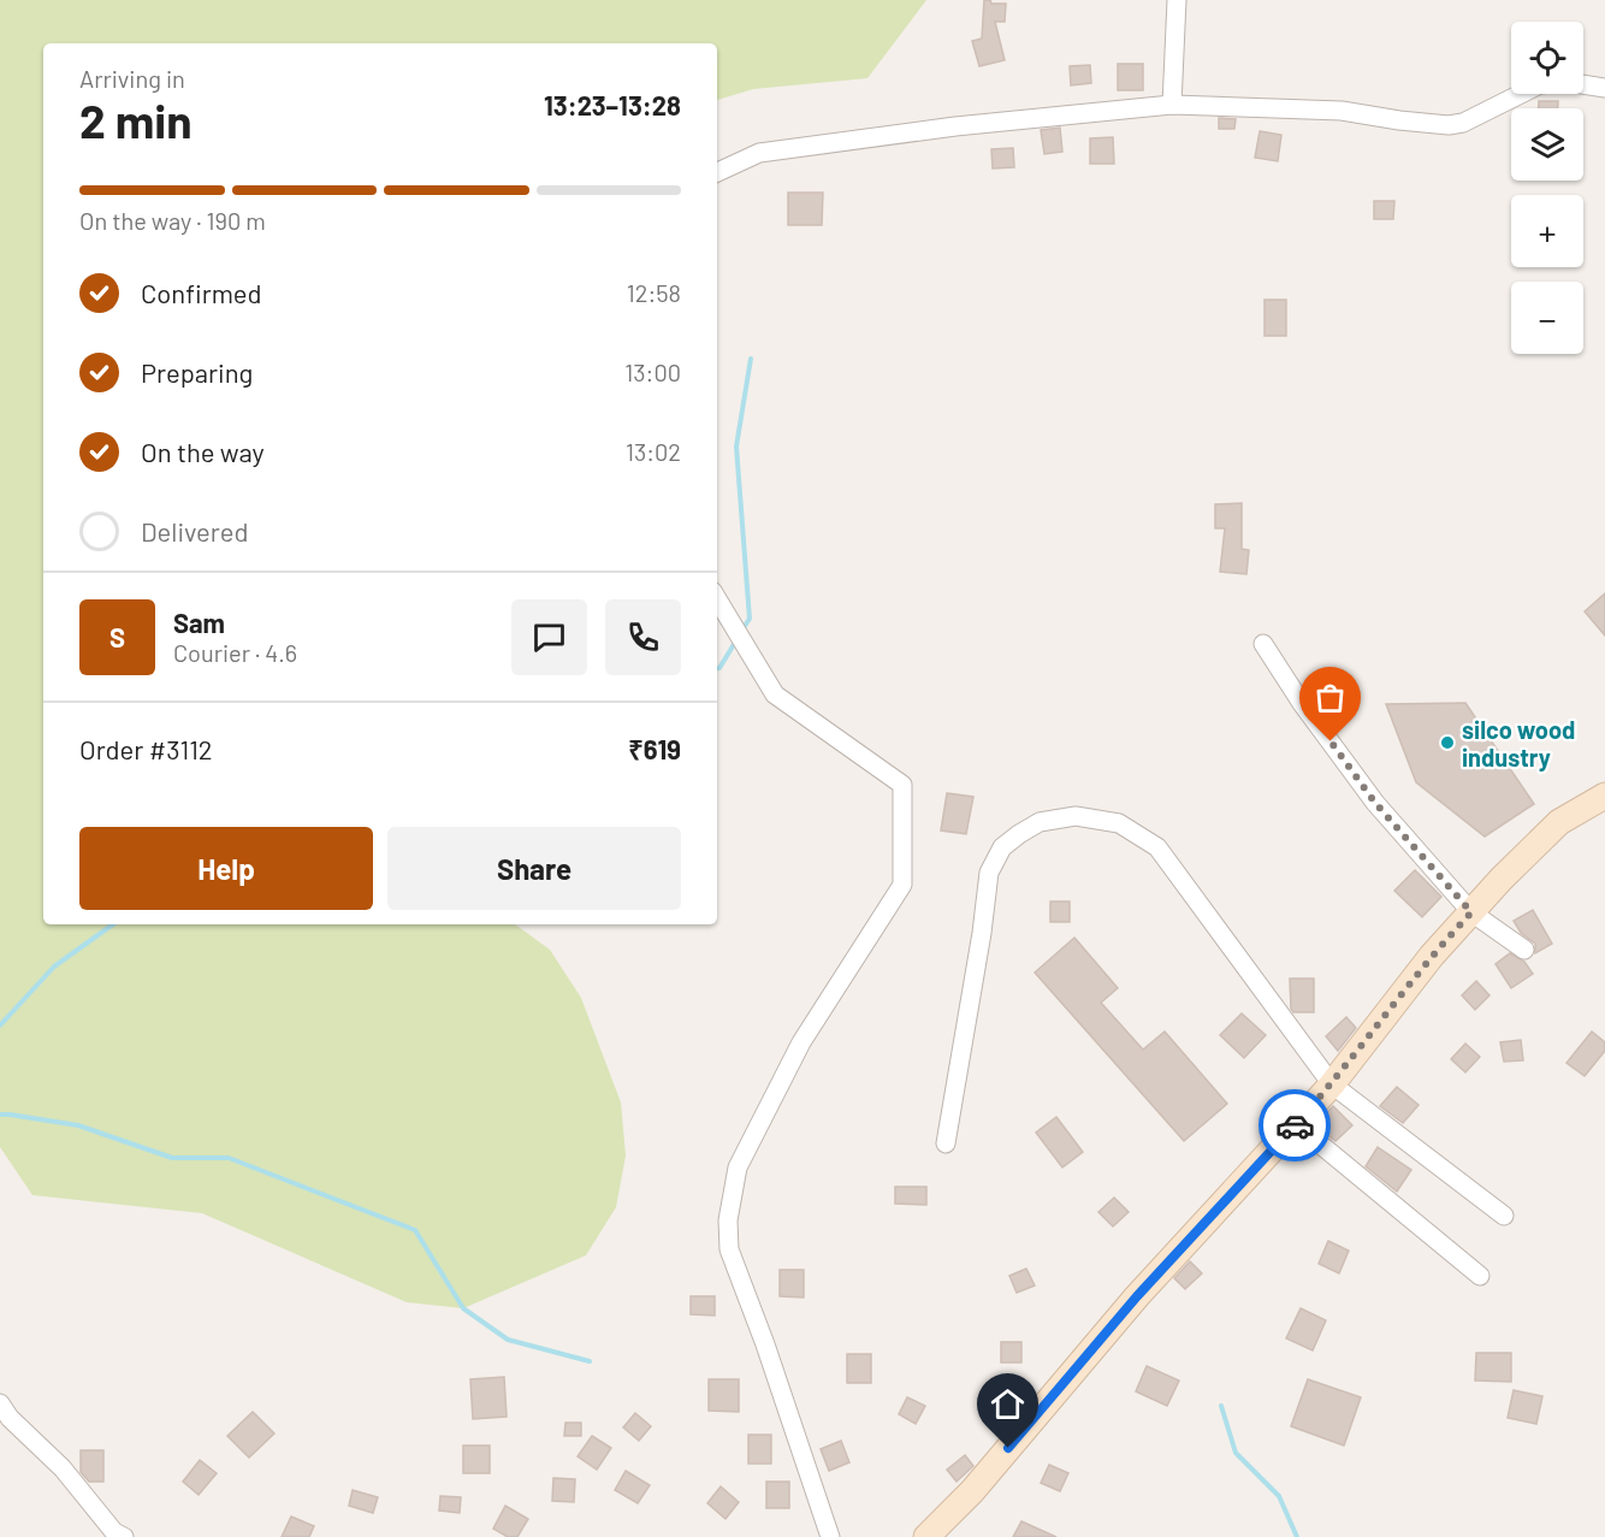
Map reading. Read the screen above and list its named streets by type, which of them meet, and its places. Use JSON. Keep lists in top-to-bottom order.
{
  "places": ["silco wood industry"],
  "page": {
    "map_buttons": ["+", "−"],
    "heading": ["2 min", "Arriving in", "13:23–13:28"],
    "panel": [
      "Sam",
      "Courier · 4.6",
      "Order #3112",
      "₹619"
    ],
    "bar": "On the way · 190 m",
    "list": [
      ["Confirmed", "12:58"],
      ["Preparing", "13:00"],
      ["On the way", "13:02"],
      "Delivered"
    ],
    "round": "S",
    "buttons": ["Help", "Share"]
  }
}
